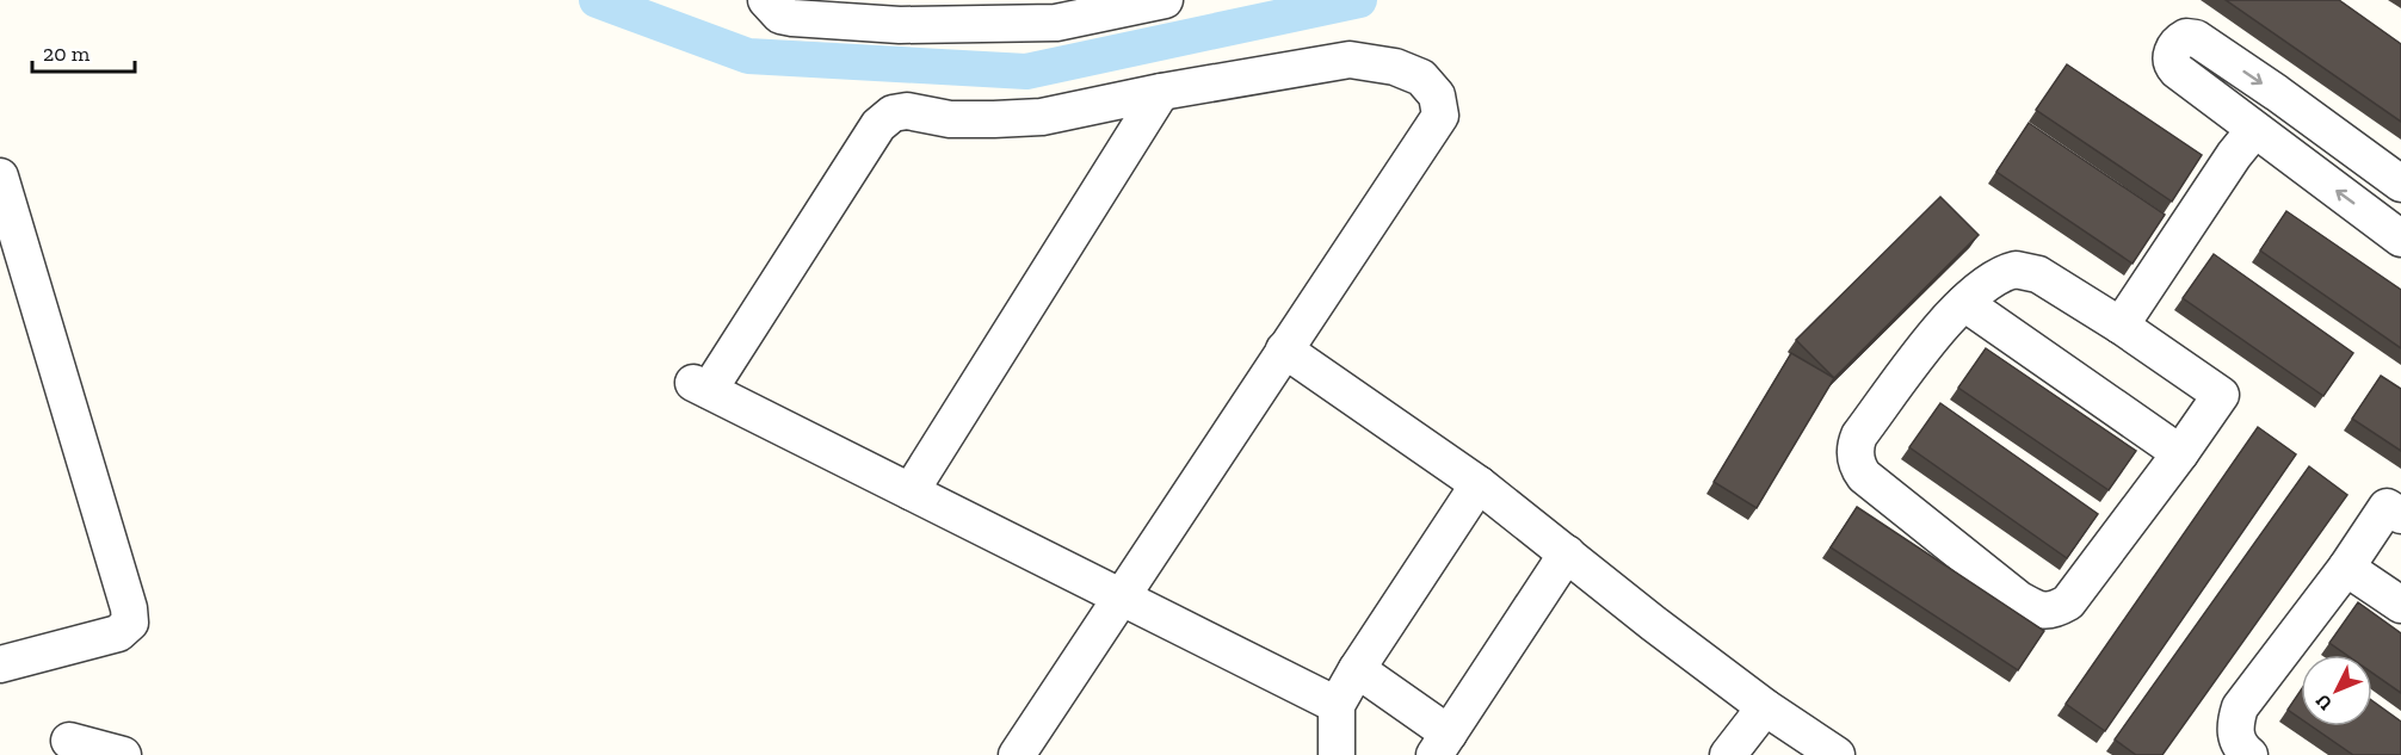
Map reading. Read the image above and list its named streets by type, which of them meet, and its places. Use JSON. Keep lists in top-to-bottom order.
{
  "scale_bar": "20 m",
  "north": "bottom left"
}
